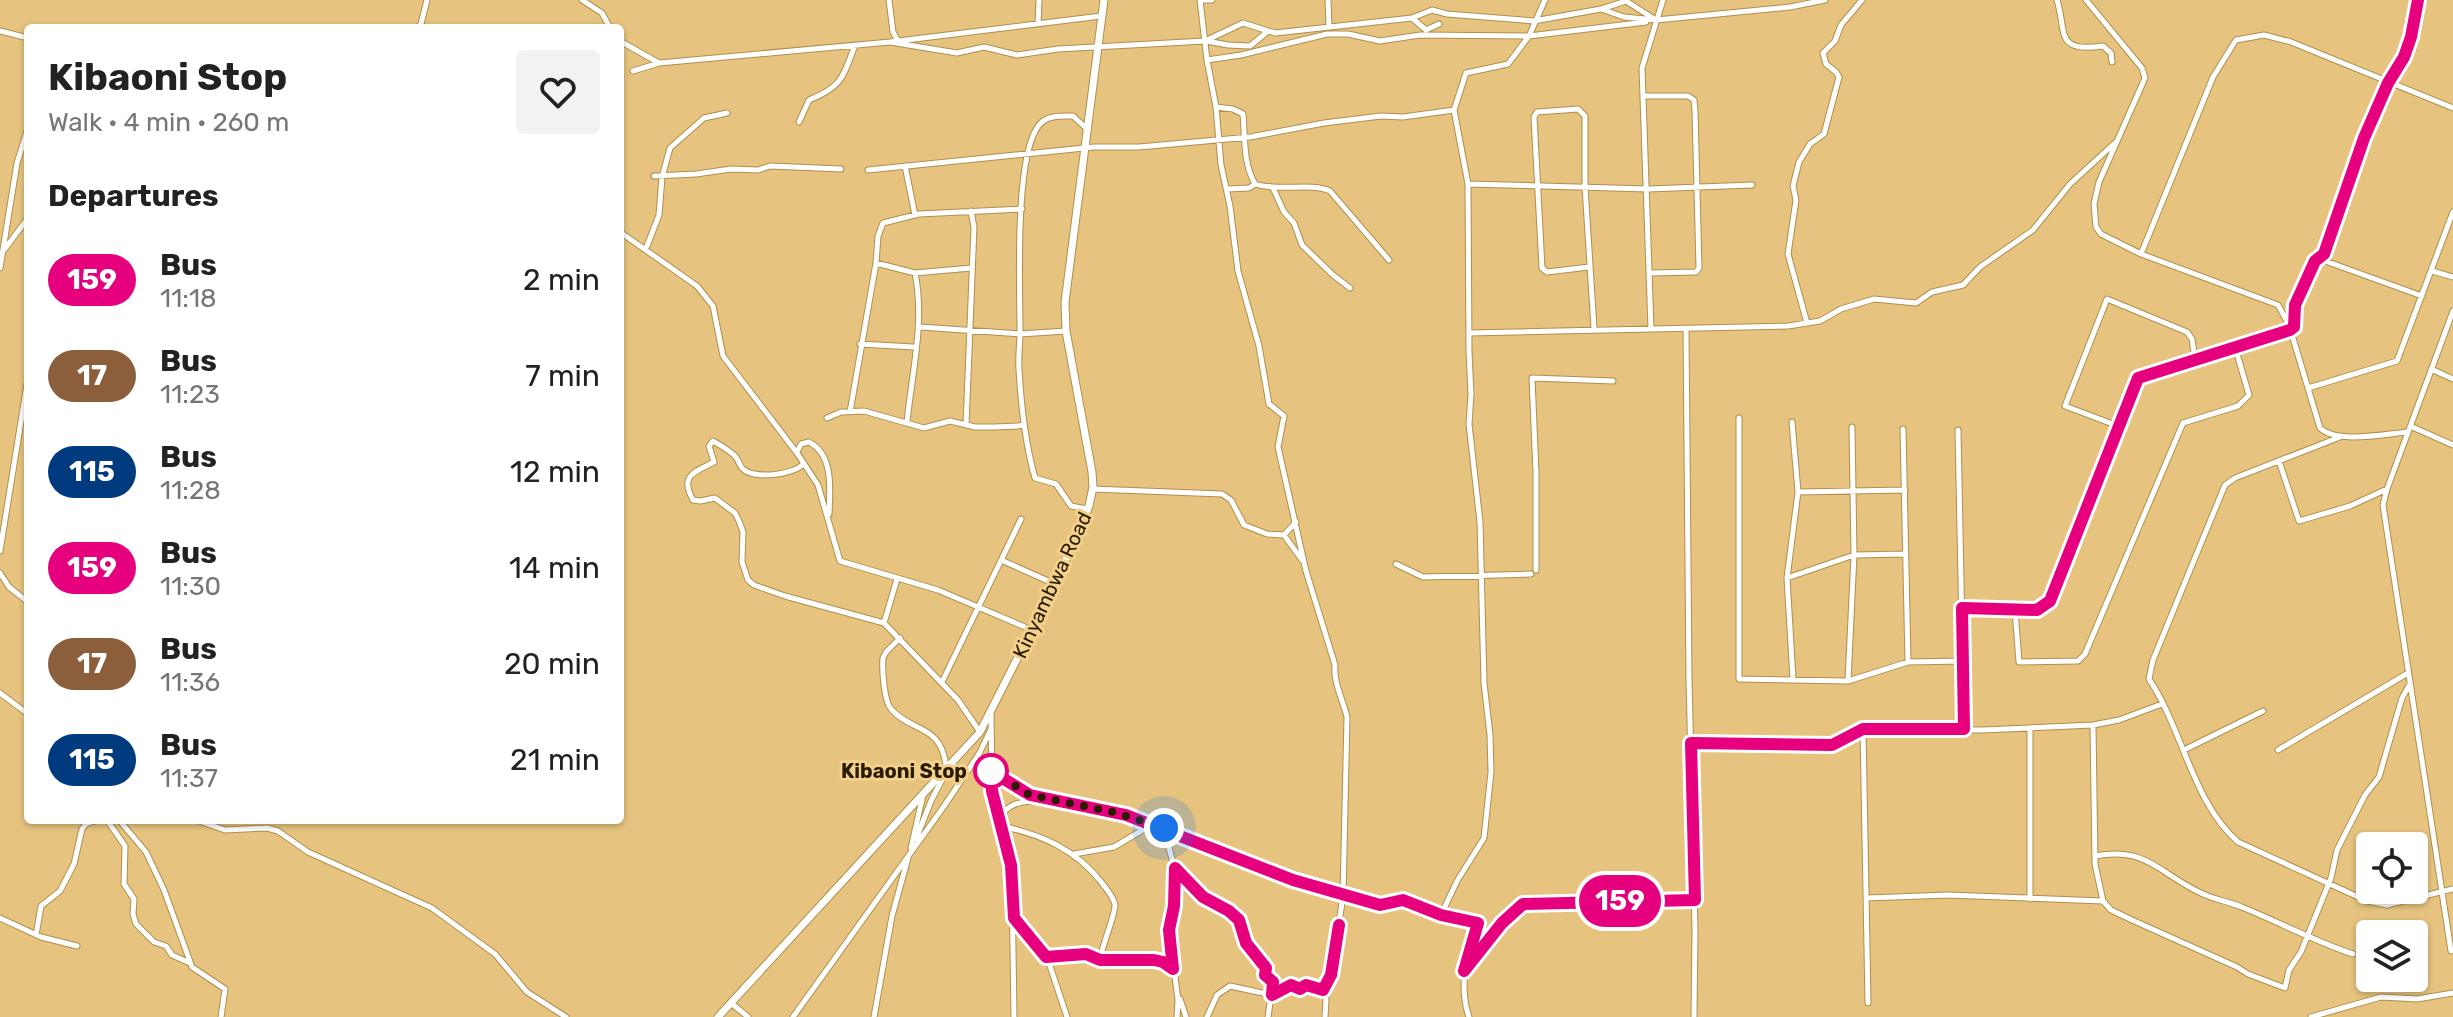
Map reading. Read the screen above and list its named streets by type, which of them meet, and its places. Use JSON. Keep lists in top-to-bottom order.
{
  "streets": {
    "street": ["Kinyambwa Road"]
  },
  "places": ["Kibaoni Stop"],
  "lines": ["bus line 159"],
  "page": {
    "on_map": "159",
    "heading": [
      ["Kibaoni Stop", "Walk · 4 min · 260 m"],
      "Departures"
    ],
    "list": [
      {
        "mark": "159",
        "name": "Bus",
        "note": "11:18",
        "value": "2 min"
      },
      {
        "mark": "17",
        "name": "Bus",
        "note": "11:23",
        "value": "7 min"
      },
      {
        "mark": "115",
        "name": "Bus",
        "note": "11:28",
        "value": "12 min"
      },
      {
        "mark": "159",
        "name": "Bus",
        "note": "11:30",
        "value": "14 min"
      },
      {
        "mark": "17",
        "name": "Bus",
        "note": "11:36",
        "value": "20 min"
      },
      {
        "mark": "115",
        "name": "Bus",
        "note": "11:37",
        "value": "21 min"
      }
    ]
  }
}
